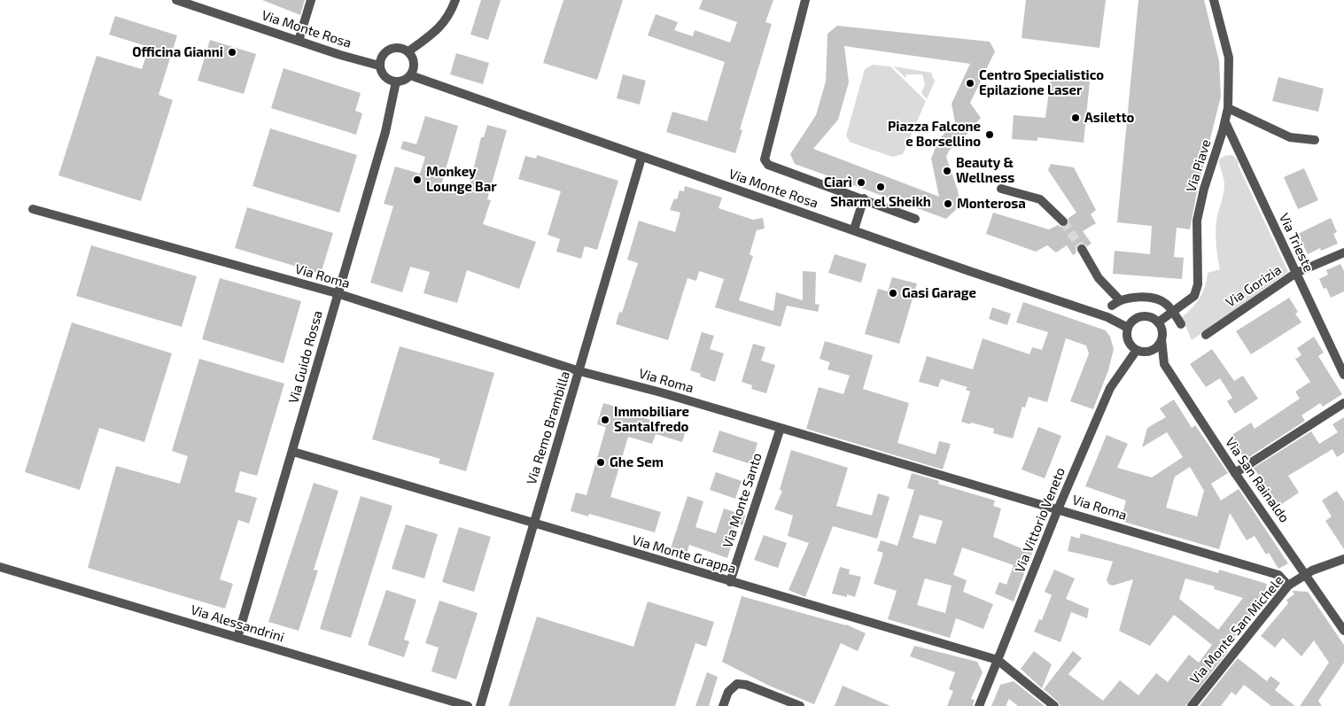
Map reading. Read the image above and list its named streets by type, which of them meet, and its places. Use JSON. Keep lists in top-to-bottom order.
{
  "streets": {
    "street": [
      "Via Monte Rosa",
      "Via Piave",
      "Via Trieste",
      "Via Roma",
      "Via Gorizia",
      "Via Guido Rossa",
      "Via Remo Brambilla",
      "Via San Rainaldo",
      "Via Monte Santo",
      "Via Vittorio Veneto",
      "Via Monte Grappa",
      "Via Alessandrini",
      "Via Monte San Michele"
    ]
  },
  "crossings": [
    ["Via Monte Rosa", "Via Piave"],
    ["Via Monte Rosa", "Via Guido Rossa"],
    ["Via Monte Rosa", "Via Remo Brambilla"],
    ["Via Monte Rosa", "Via San Rainaldo"],
    ["Via Monte Rosa", "Via Vittorio Veneto"],
    ["Via Piave", "Via Trieste"],
    ["Via Piave", "Via San Rainaldo"],
    ["Via Piave", "Via Vittorio Veneto"],
    ["Via Trieste", "Via Gorizia"],
    ["Via Roma", "Via Guido Rossa"],
    ["Via Roma", "Via Remo Brambilla"],
    ["Via Roma", "Via Monte Santo"],
    ["Via Roma", "Via Vittorio Veneto"],
    ["Via Roma", "Via Monte San Michele"],
    ["Via Guido Rossa", "Via Monte Grappa"],
    ["Via Guido Rossa", "Via Alessandrini"],
    ["Via Remo Brambilla", "Via Monte Grappa"],
    ["Via San Rainaldo", "Via Vittorio Veneto"],
    ["Via San Rainaldo", "Via Monte San Michele"],
    ["Via Monte Santo", "Via Monte Grappa"],
    ["Via Vittorio Veneto", "Via Monte Grappa"]
  ],
  "places": [
    "Officina Gianni",
    "Centro Specialistico Epilazione Laser",
    "Asiletto",
    "Piazza Falcone e Borsellino",
    "Beauty & Wellness",
    "Monkey Lounge Bar",
    "Ciarì",
    "Sharm el Sheikh",
    "Monterosa",
    "Gasi Garage",
    "Immobiliare Santalfredo",
    "Ghe Sem"
  ]
}
